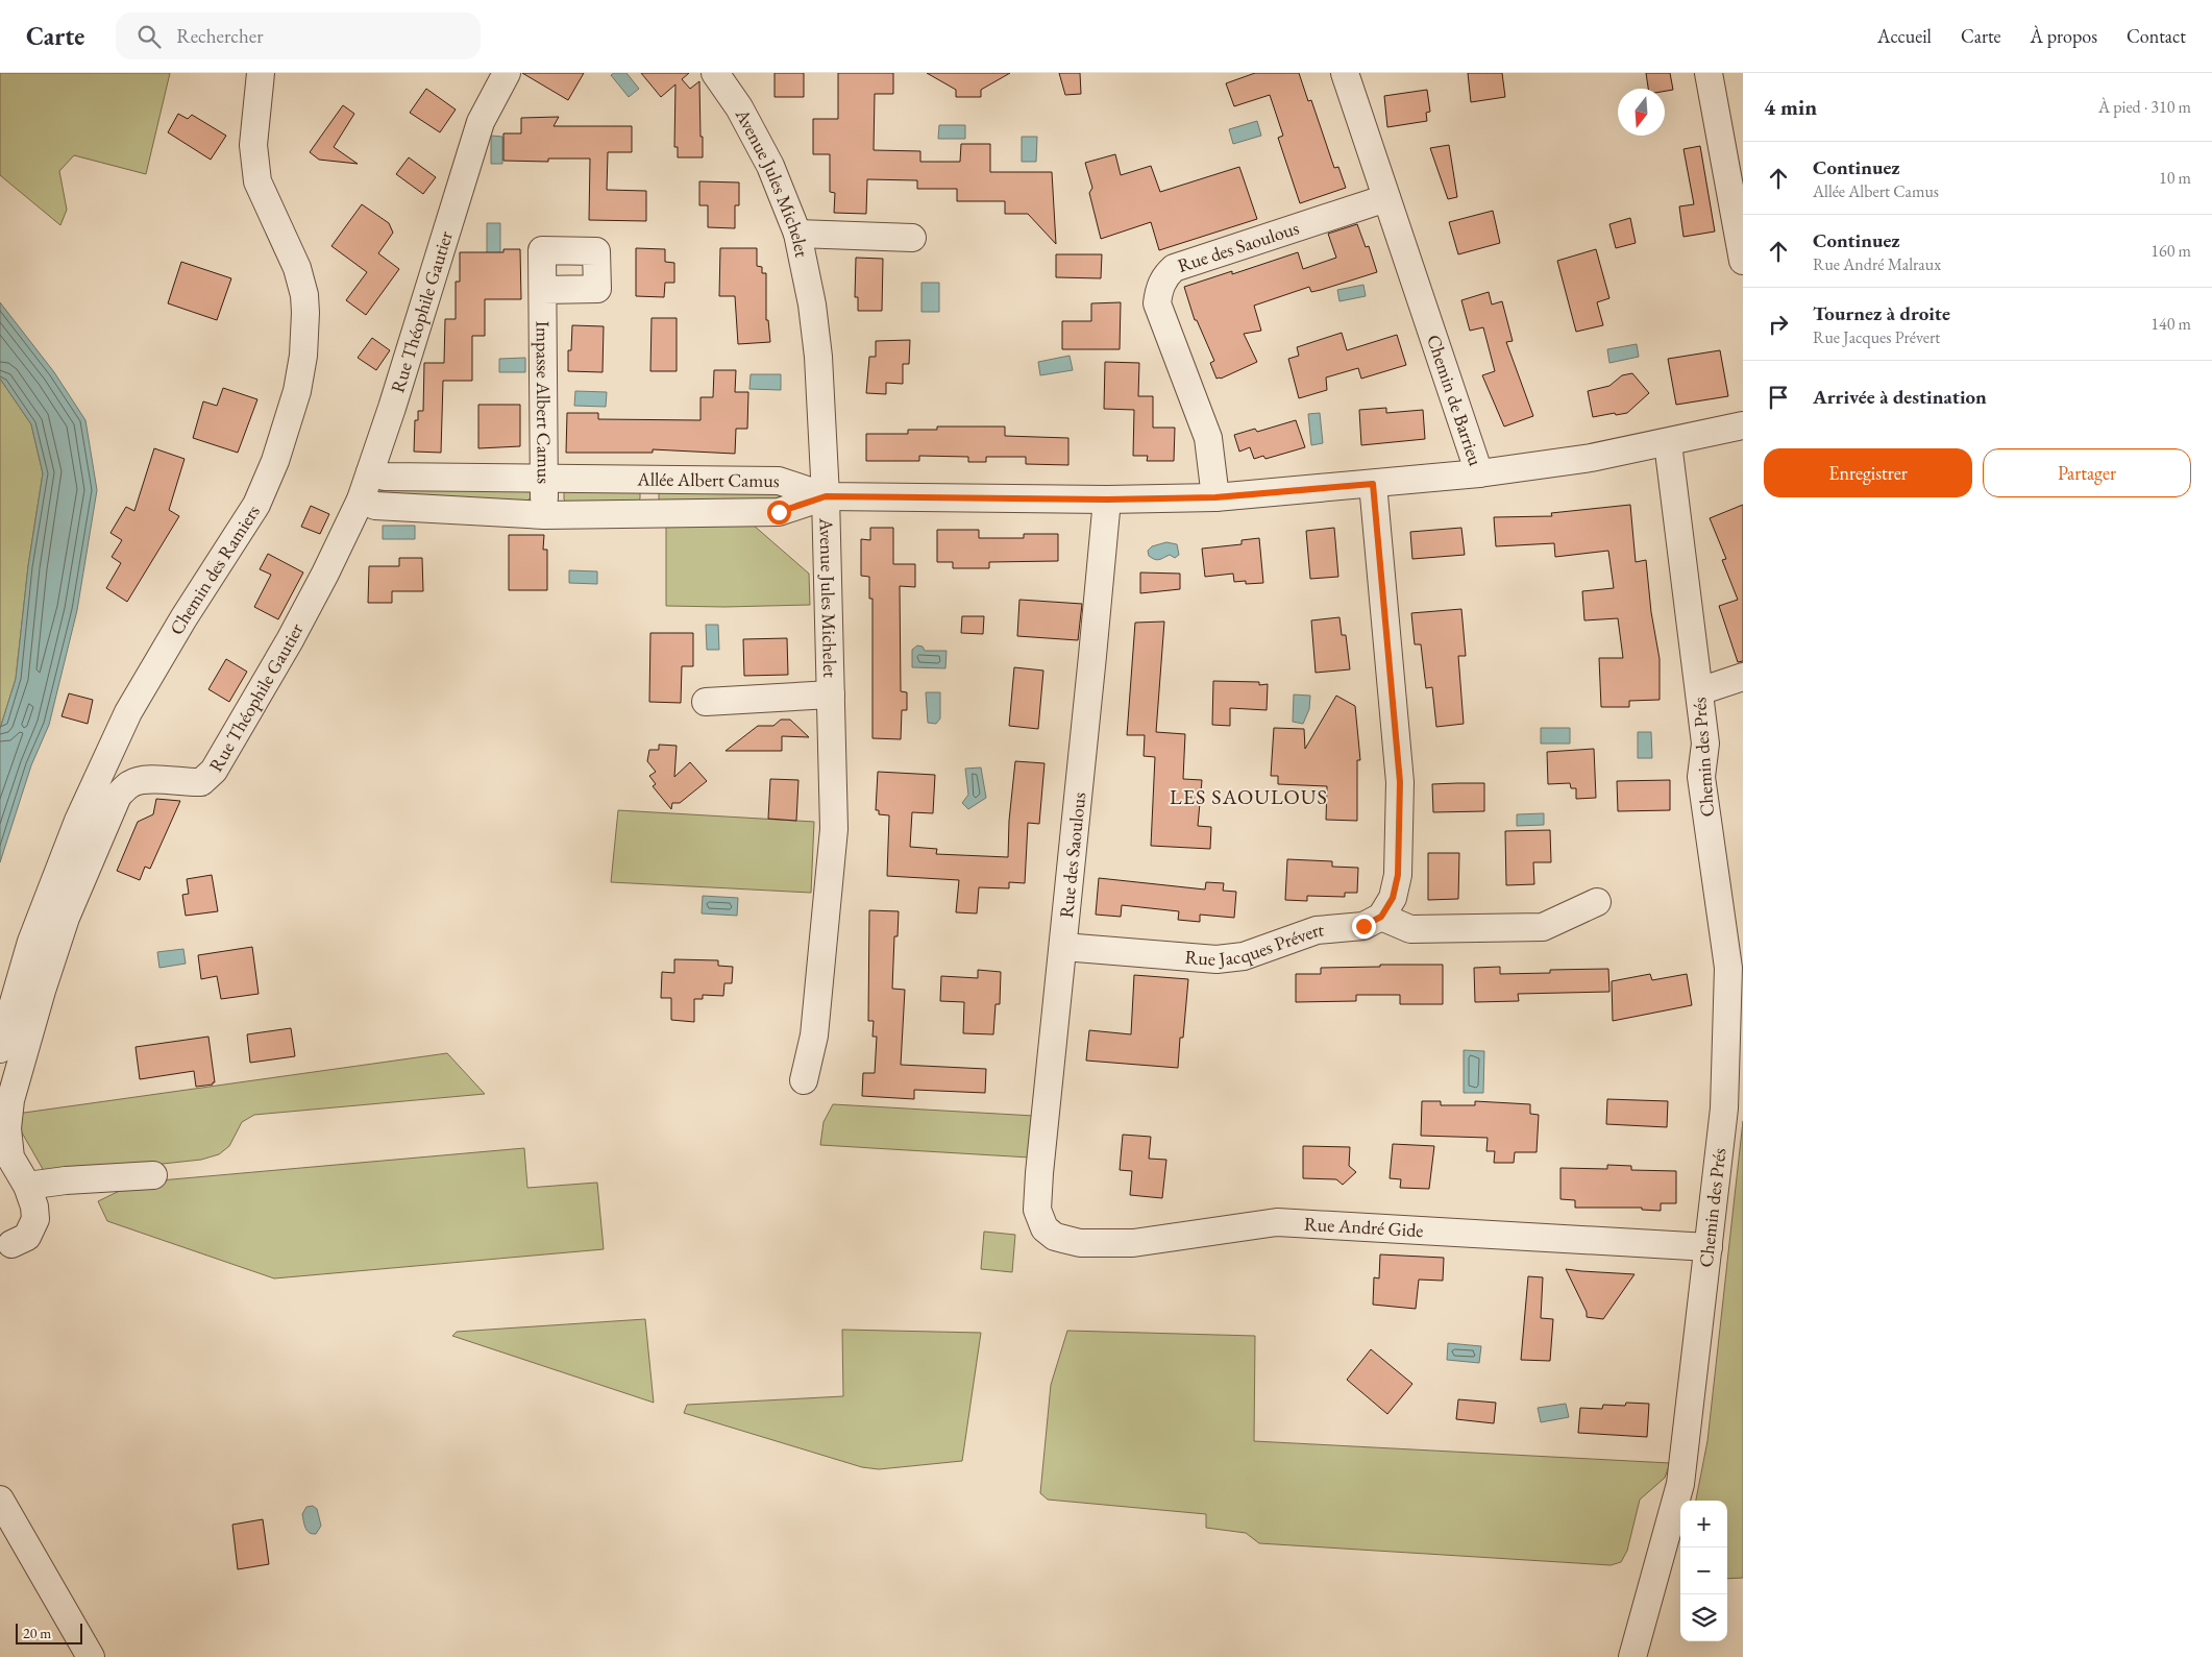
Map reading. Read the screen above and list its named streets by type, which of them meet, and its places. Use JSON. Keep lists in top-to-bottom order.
{
  "streets": {
    "street": [
      "Avenue Jules Michelet",
      "Rue des Saoulous",
      "Rue Théophile Gautier",
      "Chemin de Barrieu",
      "Impasse Albert Camus",
      "Allée Albert Camus",
      "Chemin des Ramiers",
      "Chemin des Prés",
      "Rue Jacques Prévert",
      "Rue André Gide"
    ]
  },
  "crossings": [
    ["Avenue Jules Michelet", "Allée Albert Camus"],
    ["Rue des Saoulous", "Chemin de Barrieu"],
    ["Rue des Saoulous", "Rue Jacques Prévert"],
    ["Rue des Saoulous", "Rue André Gide"],
    ["Rue Théophile Gautier", "Allée Albert Camus"],
    ["Chemin de Barrieu", "Chemin des Prés"],
    ["Impasse Albert Camus", "Allée Albert Camus"],
    ["Chemin des Prés", "Rue André Gide"]
  ],
  "districts": ["LES SAOULOUS"],
  "scale_bar": "20 m",
  "north": "bottom",
  "page": {
    "header": "Carte",
    "search": "Rechercher",
    "nav": [
      "Accueil",
      "Carte",
      "À propos",
      "Contact"
    ],
    "heading": ["4 min", "À pied · 310 m"],
    "list": [
      ["Continuez", "Allée Albert Camus", "10 m"],
      ["Continuez", "Rue André Malraux", "160 m"],
      ["Tournez à droite", "Rue Jacques Prévert", "140 m"],
      "Arrivée à destination"
    ],
    "buttons": ["Enregistrer", "Partager"],
    "map_buttons": ["+", "−"],
    "scale": "20 m"
  }
}
